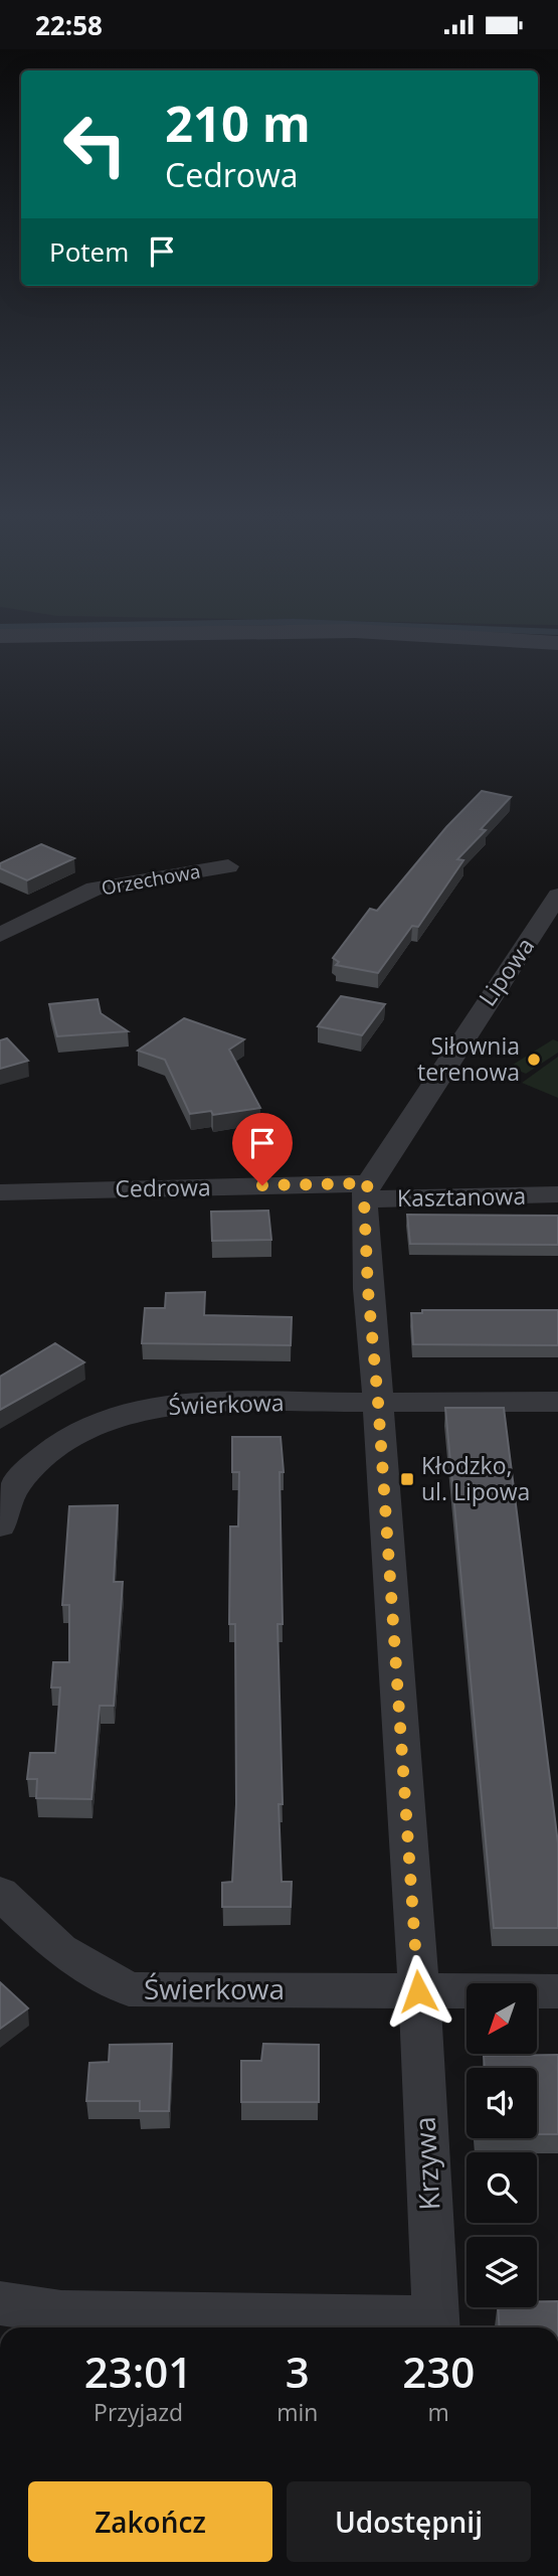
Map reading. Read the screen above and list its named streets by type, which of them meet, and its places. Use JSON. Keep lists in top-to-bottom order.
{
  "streets": {
    "street": [
      "Orzechowa",
      "Lipowa",
      "Cedrowa",
      "Kasztanowa",
      "Świerkowa",
      "Krzywa"
    ]
  },
  "crossings": [
    ["Lipowa", "Cedrowa"],
    ["Lipowa", "Kasztanowa"],
    ["Cedrowa", "Kasztanowa"],
    ["Świerkowa", "Krzywa"]
  ],
  "places": {
    "other": ["Siłownia terenowa"],
    "transit": ["Kłodzko, ul. Lipowa"]
  },
  "north": "bottom left",
  "page": {
    "status": "22:58",
    "turn": ["210 m", "Cedrowa"],
    "then": "Potem",
    "eta": [
      "23:01",
      "Przyjazd",
      "3",
      "min",
      "230",
      "m"
    ],
    "buttons": ["Zakończ", "Udostępnij"]
  }
}
